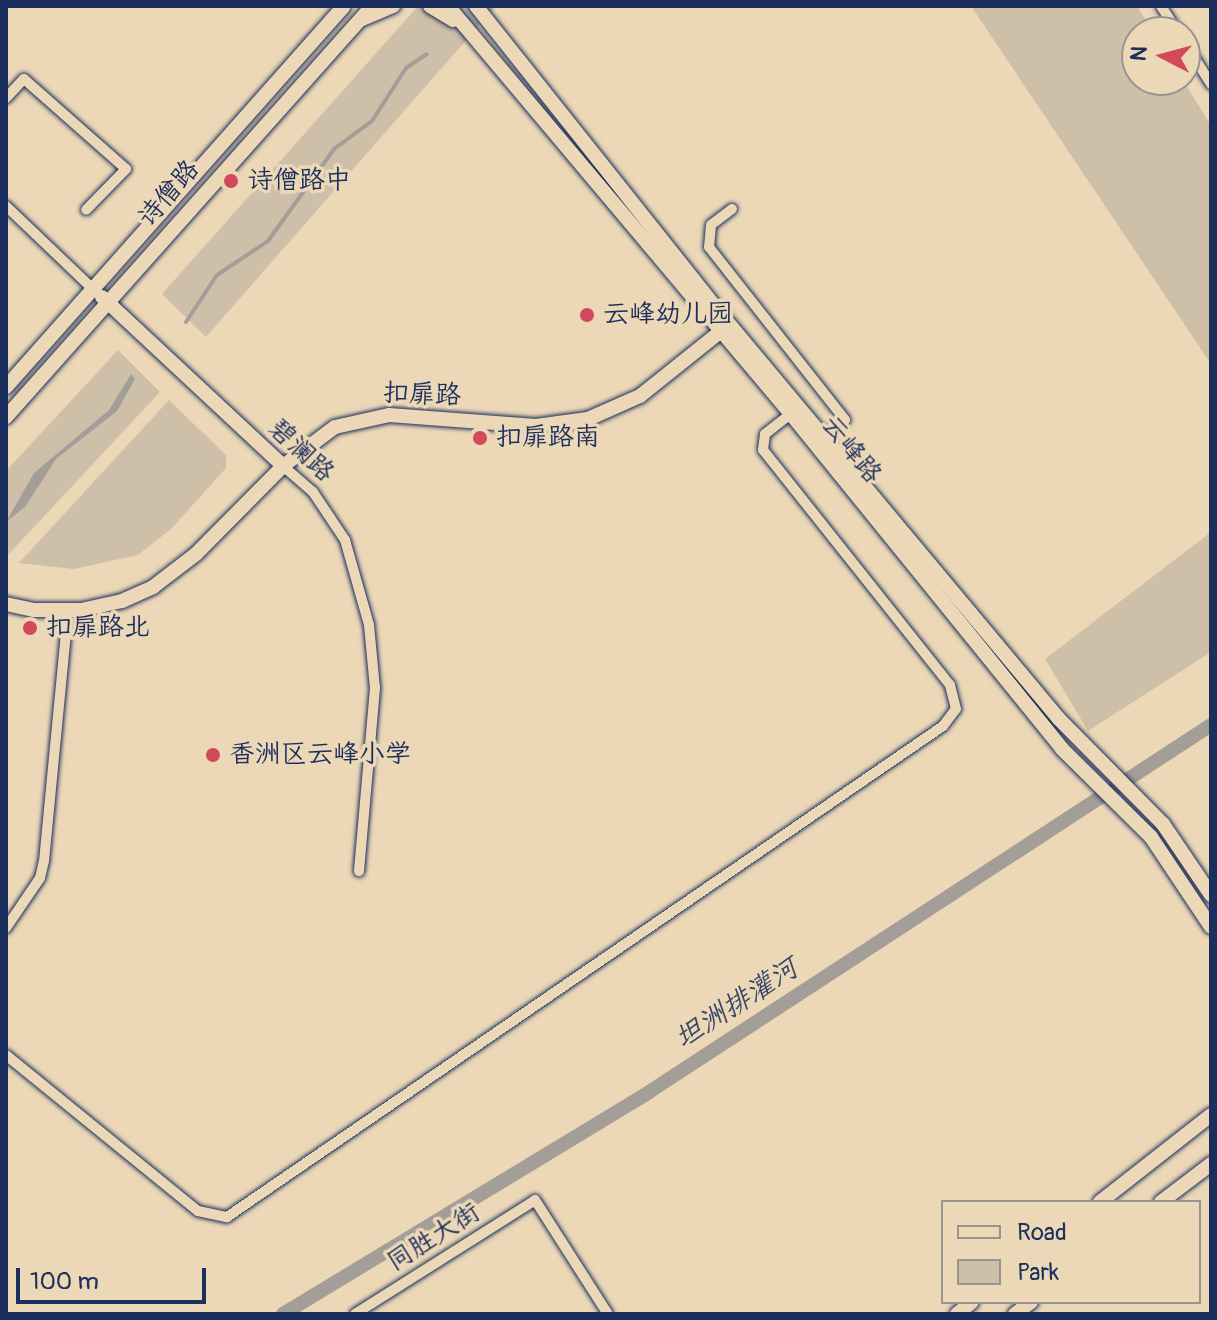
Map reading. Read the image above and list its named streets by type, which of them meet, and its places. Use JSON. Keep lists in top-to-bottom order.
{
  "streets": {
    "street": [
      "诗僧路",
      "扣扉路",
      "云峰路",
      "碧澜路",
      "同胜大街"
    ]
  },
  "crossings": [
    ["诗僧路", "碧澜路"],
    ["扣扉路", "云峰路"],
    ["扣扉路", "碧澜路"]
  ],
  "water": ["坦洲排灌河"],
  "places": [
    "诗僧路中",
    "云峰幼儿园",
    "扣扉路南",
    "扣扉路北",
    "香洲区云峰小学"
  ],
  "legend": ["Road", "Park"],
  "scale_bar": "100 m",
  "north": "left"
}
